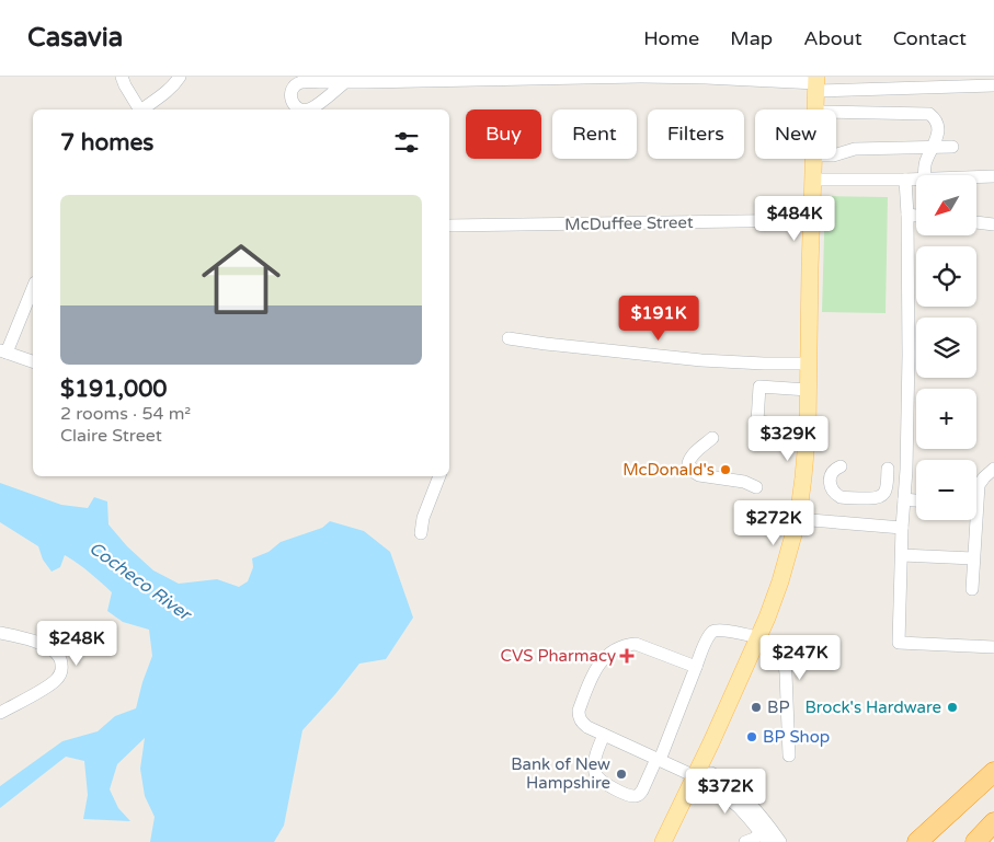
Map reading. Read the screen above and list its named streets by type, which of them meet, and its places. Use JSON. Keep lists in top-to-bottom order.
{
  "streets": {
    "street": ["McDuffee Street"]
  },
  "water": ["Cocheco River"],
  "places": {
    "other": [
      "McDonald's",
      "BP",
      "Brock's Hardware",
      "BP Shop",
      "Bank of New Hampshire"
    ],
    "health": ["CVS Pharmacy"]
  },
  "north": "bottom left",
  "page": {
    "header": "Casavia",
    "nav": [
      "Home",
      "Map",
      "About",
      "Contact"
    ],
    "chip": [
      "Buy",
      "Rent",
      "Filters",
      "New"
    ],
    "heading": "7 homes",
    "map_buttons": ["+", "−"],
    "list": [
      {
        "name": "$191,000",
        "note": "2 rooms · 54 m² · Claire Street"
      }
    ],
    "price": [
      "$484K",
      "$191K",
      "$329K",
      "$272K",
      "$248K",
      "$247K",
      "$372K"
    ]
  }
}
